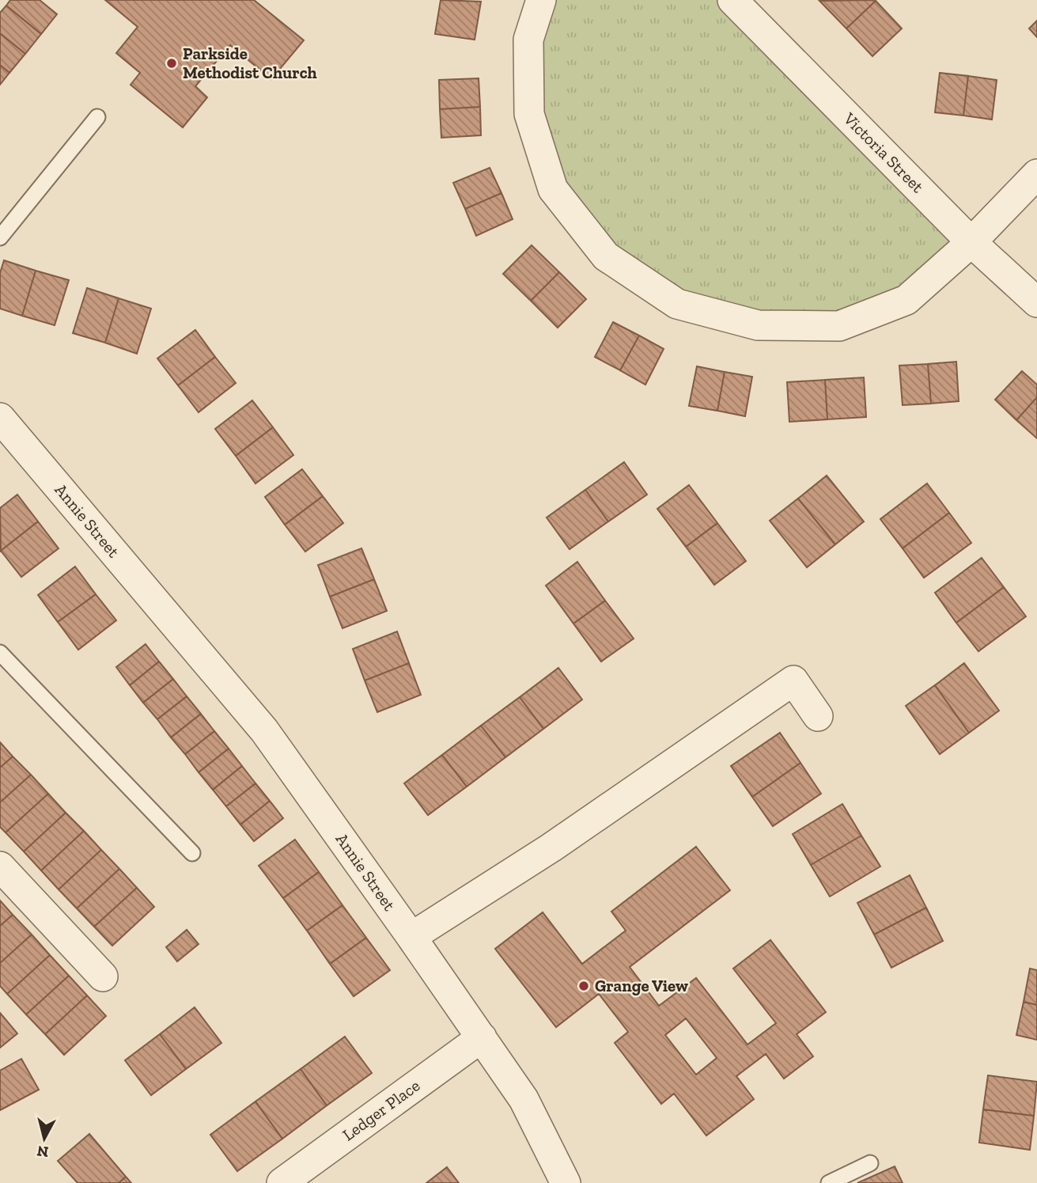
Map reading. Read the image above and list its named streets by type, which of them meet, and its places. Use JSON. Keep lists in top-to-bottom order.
{
  "streets": {
    "street": ["Victoria Street", "Annie Street", "Ledger Place"]
  },
  "places": ["Parkside Methodist Church", "Grange View"],
  "north": "bottom"
}
